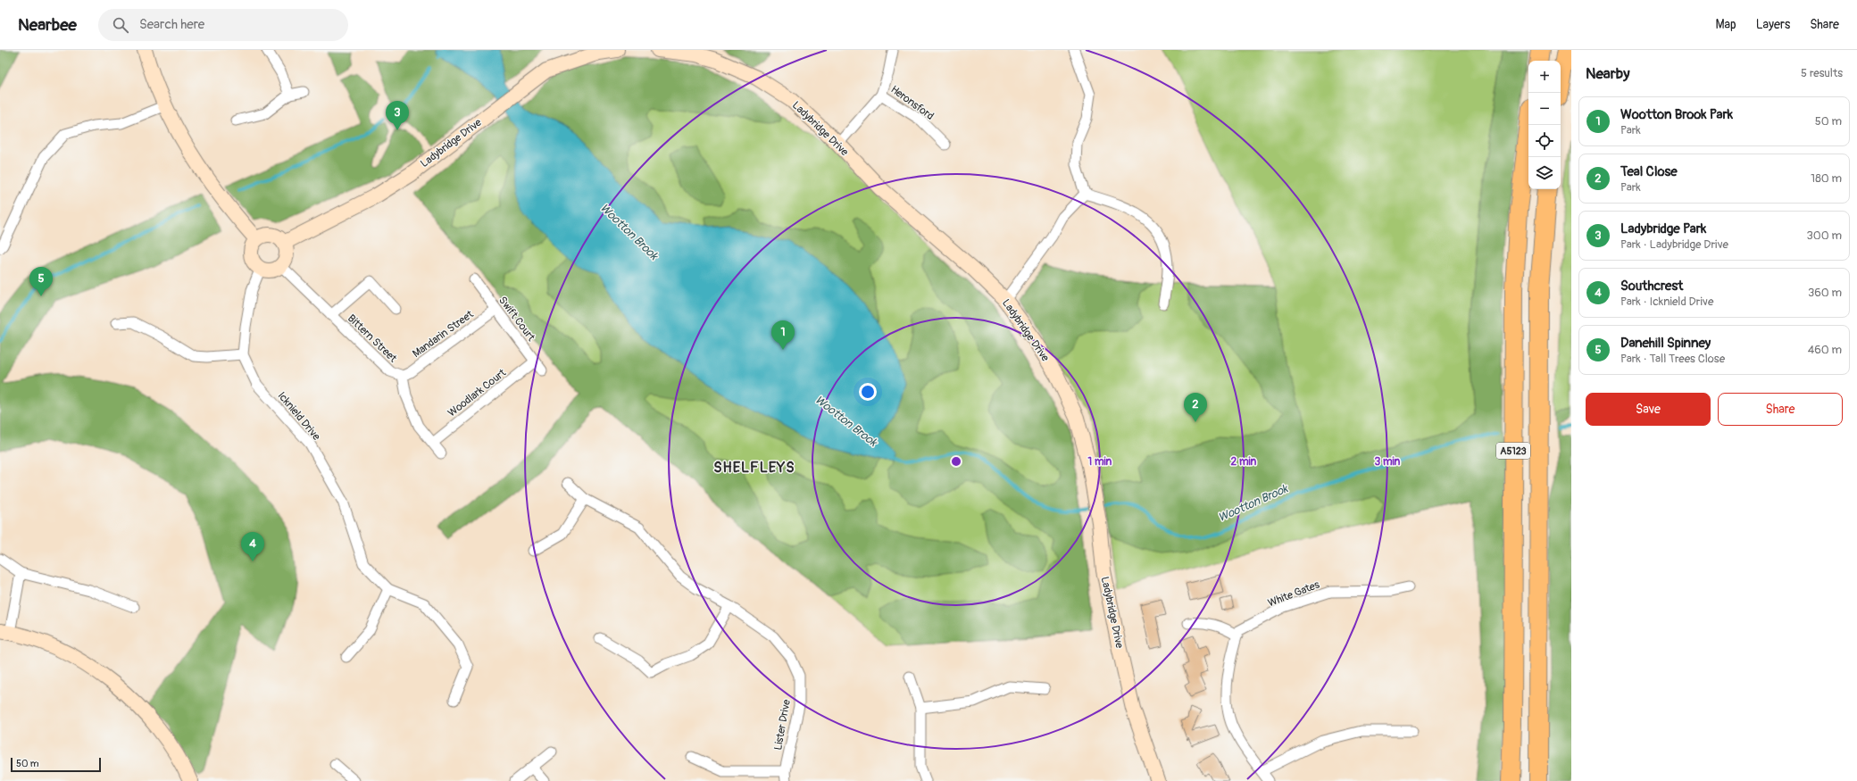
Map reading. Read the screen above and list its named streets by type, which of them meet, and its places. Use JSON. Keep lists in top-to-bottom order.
{
  "streets": {
    "highway": ["A5123"],
    "street": [
      "Heronsford",
      "Ladybridge Drive",
      "Swift Court",
      "Mandarin Street",
      "Bittern Street",
      "Woodlark Court",
      "Icknield Drive",
      "White Gates",
      "Lister Drive"
    ]
  },
  "crossings": [
    ["Heronsford", "Ladybridge Drive"],
    ["Ladybridge Drive", "Bittern Street"],
    ["Ladybridge Drive", "Icknield Drive"],
    ["Swift Court", "Mandarin Street"],
    ["Swift Court", "Woodlark Court"],
    ["Mandarin Street", "Bittern Street"],
    ["Bittern Street", "Icknield Drive"]
  ],
  "districts": ["SHELFLEYS"],
  "water": ["Wootton Brook"],
  "scale_bar": "50 m",
  "page": {
    "header": "Nearbee",
    "search": "Search here",
    "nav": ["Map", "Layers", "Share"],
    "heading": ["Nearby", "5 results"],
    "map_buttons": ["+", "−"],
    "list": [
      {
        "mark": "1",
        "name": "Wootton Brook Park",
        "note": "Park",
        "value": "50 m"
      },
      {
        "mark": "2",
        "name": "Teal Close",
        "note": "Park",
        "value": "180 m"
      },
      {
        "mark": "3",
        "name": "Ladybridge Park",
        "note": "Park · Ladybridge Drive",
        "value": "300 m"
      },
      {
        "mark": "4",
        "name": "Southcrest",
        "note": "Park · Icknield Drive",
        "value": "360 m"
      },
      {
        "mark": "5",
        "name": "Danehill Spinney",
        "note": "Park · Tall Trees Close",
        "value": "460 m"
      }
    ],
    "pins": [
      "3",
      "5",
      "1",
      "2",
      "4"
    ],
    "buttons": ["Save", "Share"],
    "scale": "50 m"
  },
  "rings": ["1 min", "2 min", "3 min"]
}
